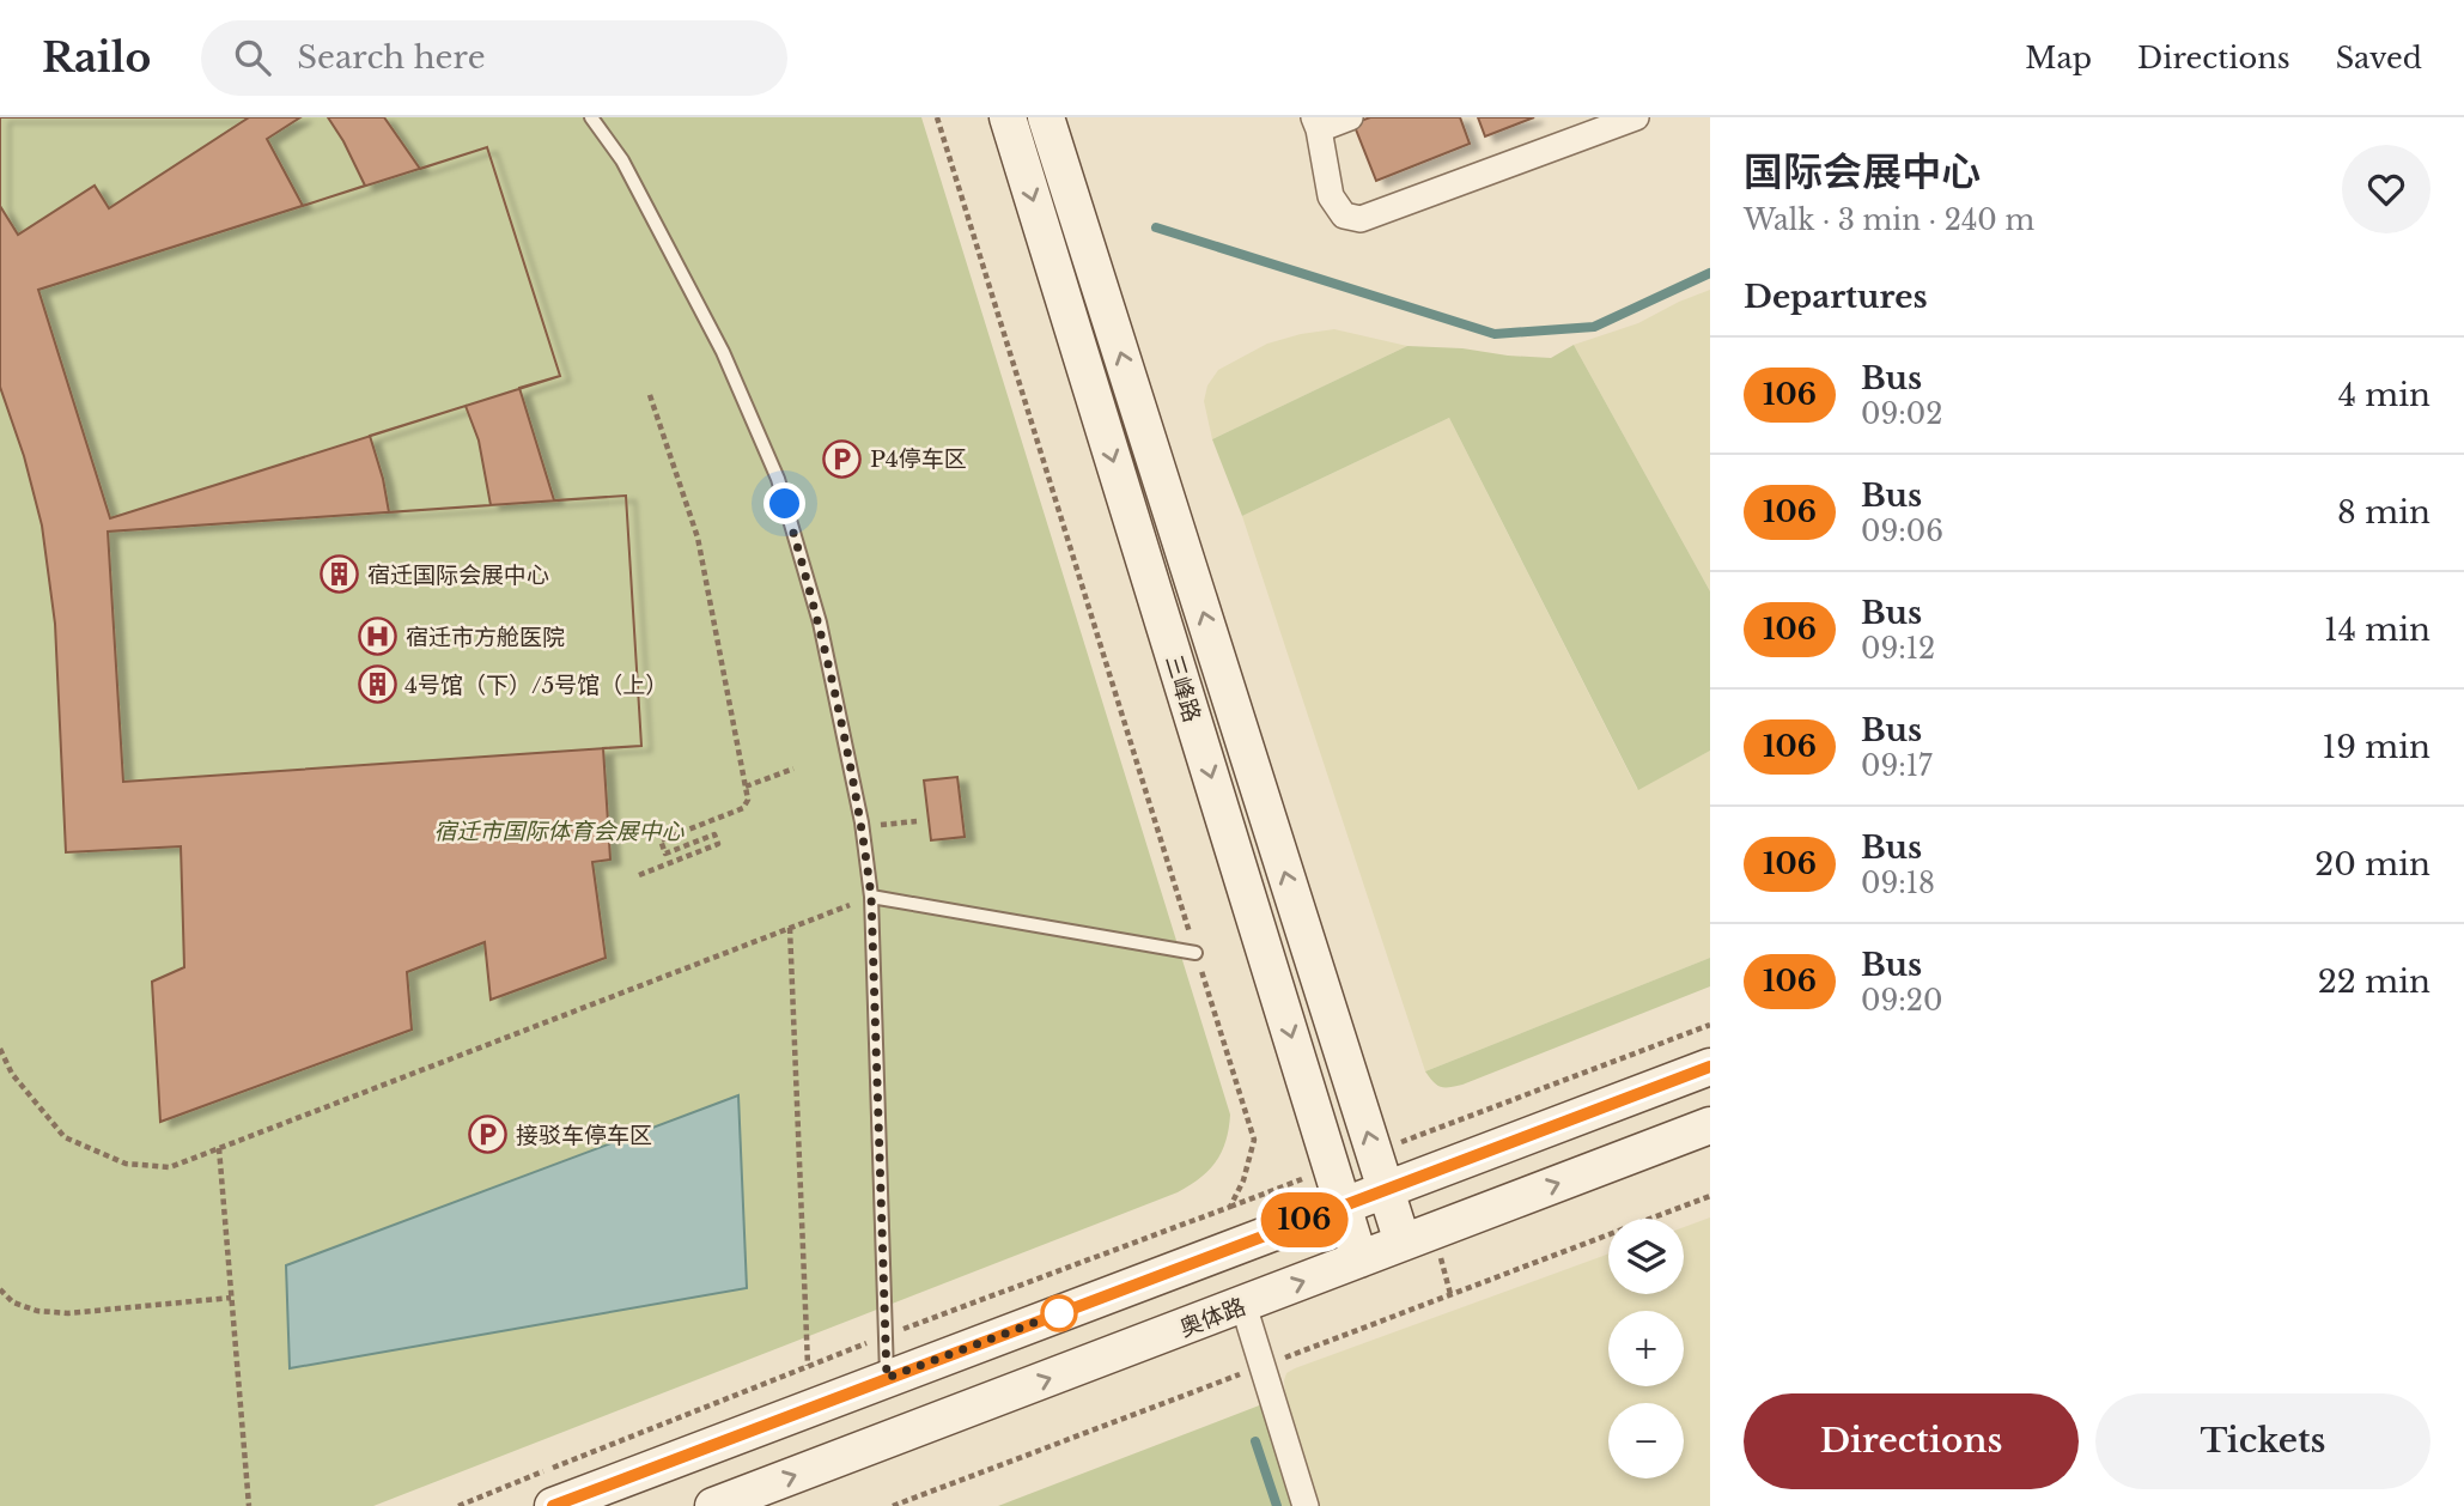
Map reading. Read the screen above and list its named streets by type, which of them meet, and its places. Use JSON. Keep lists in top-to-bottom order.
{
  "streets": {
    "main road": ["三峰路", "奥体路"]
  },
  "crossings": [
    ["三峰路", "奥体路"]
  ],
  "parks": ["宿迁市国际体育会展中心"],
  "places": {
    "parking": ["P4停车区", "接驳车停车区"],
    "building": ["宿迁国际会展中心", "4号馆（下）/5号馆（上）"],
    "hospital": ["宿迁市方舱医院"]
  },
  "lines": ["bus line 106"],
  "page": {
    "header": "Railo",
    "search": "Search here",
    "nav": ["Map", "Directions", "Saved"],
    "on_map": "106",
    "heading": [
      ["国际会展中心", "Walk · 3 min · 240 m"],
      "Departures"
    ],
    "list": [
      {
        "mark": "106",
        "name": "Bus",
        "note": "09:02",
        "value": "4 min"
      },
      {
        "mark": "106",
        "name": "Bus",
        "note": "09:06",
        "value": "8 min"
      },
      {
        "mark": "106",
        "name": "Bus",
        "note": "09:12",
        "value": "14 min"
      },
      {
        "mark": "106",
        "name": "Bus",
        "note": "09:17",
        "value": "19 min"
      },
      {
        "mark": "106",
        "name": "Bus",
        "note": "09:18",
        "value": "20 min"
      },
      {
        "mark": "106",
        "name": "Bus",
        "note": "09:20",
        "value": "22 min"
      }
    ],
    "map_buttons": ["+", "−"],
    "buttons": ["Directions", "Tickets"]
  }
}
